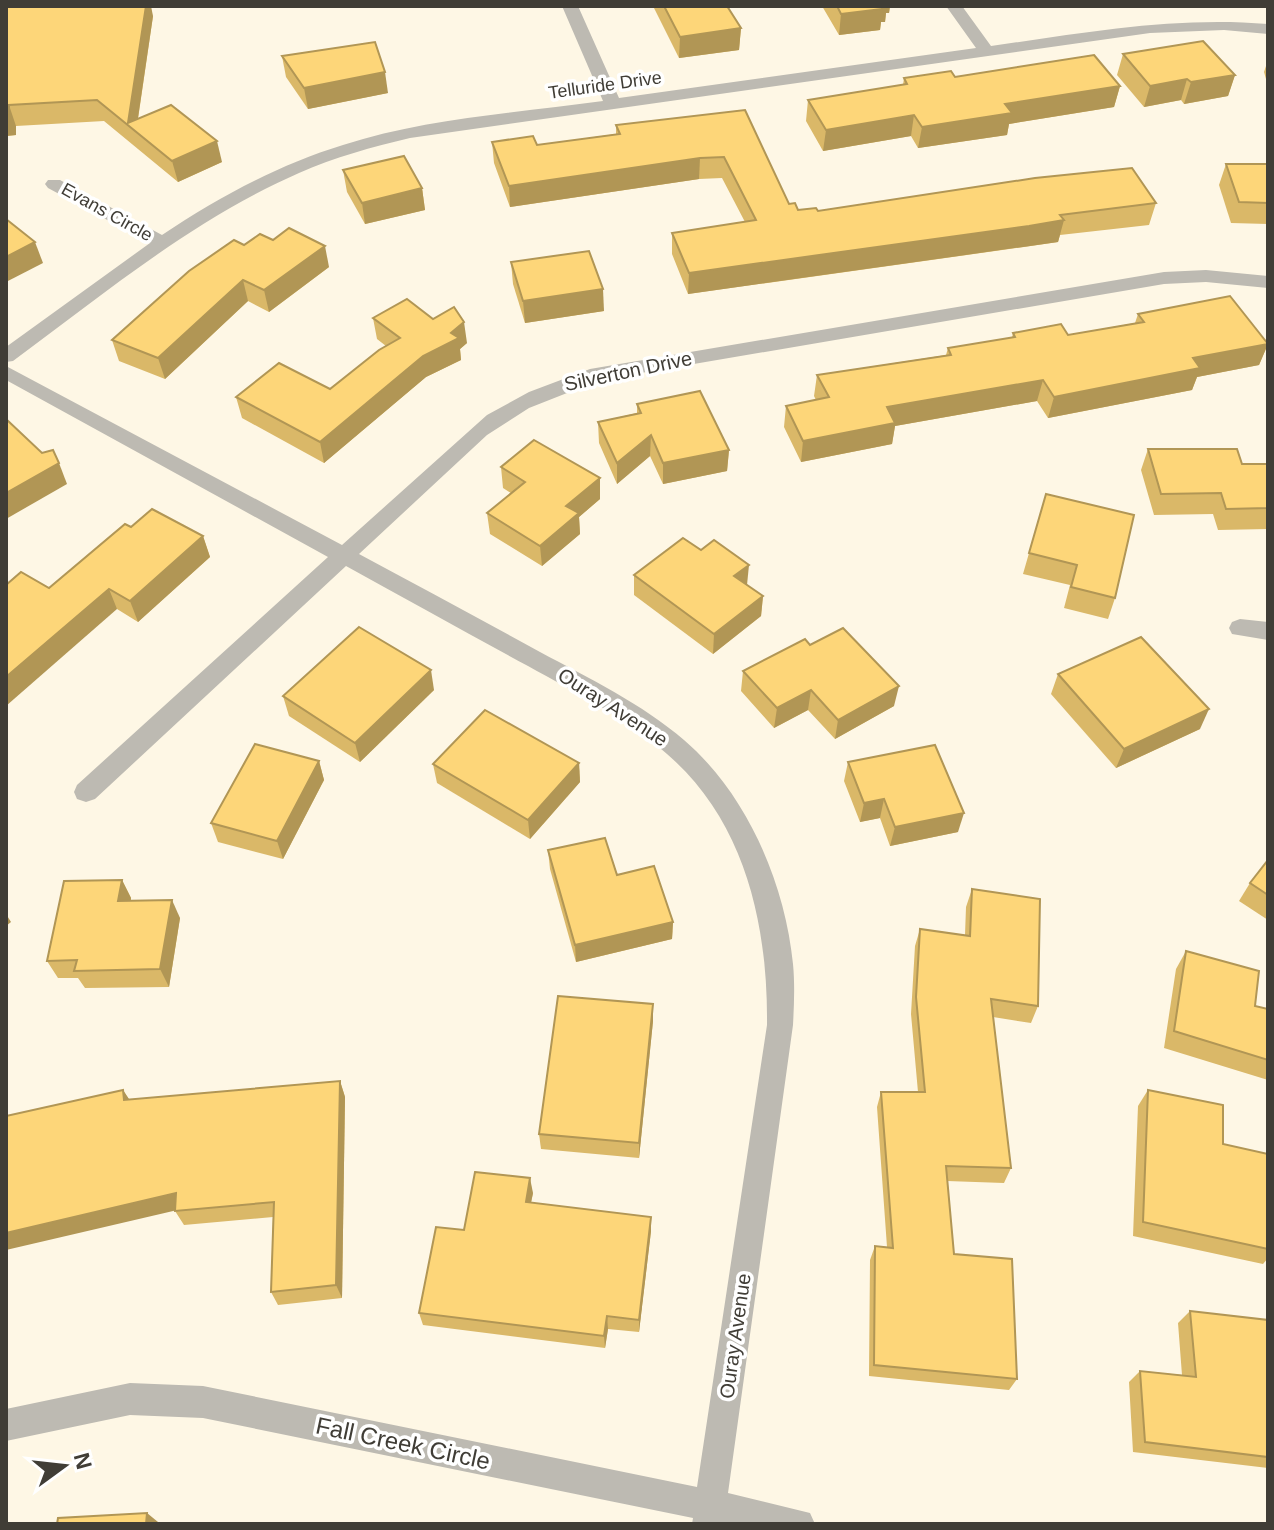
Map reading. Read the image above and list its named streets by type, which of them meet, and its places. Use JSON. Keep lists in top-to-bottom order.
{
  "streets": {
    "street": [
      "Telluride Drive",
      "Evans Circle",
      "Silverton Drive",
      "Ouray Avenue",
      "Fall Creek Circle"
    ]
  },
  "crossings": [
    ["Telluride Drive", "Evans Circle"],
    ["Silverton Drive", "Ouray Avenue"],
    ["Ouray Avenue", "Fall Creek Circle"]
  ],
  "north": "right"
}
